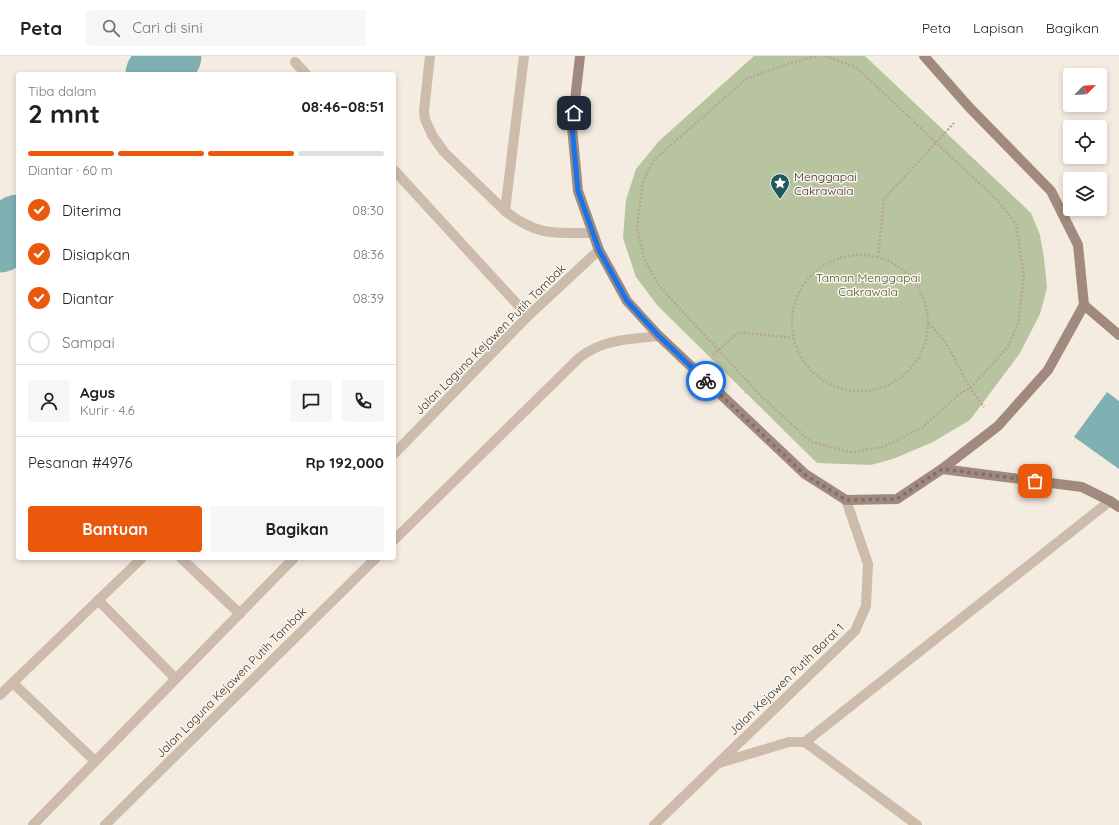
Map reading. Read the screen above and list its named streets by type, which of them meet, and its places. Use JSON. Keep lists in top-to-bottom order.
{
  "streets": {
    "street": ["Jalan Laguna Kejawen Putih Tambak", "Jalan Kejawen Putih Barat 1"]
  },
  "parks": ["Taman Menggapai Cakrawala"],
  "places": {
    "place": ["Menggapai Cakrawala"]
  },
  "north": "top right",
  "page": {
    "header": "Peta",
    "search": "Cari di sini",
    "nav": ["Peta", "Lapisan", "Bagikan"],
    "heading": ["2 mnt", "Tiba dalam", "08:46–08:51"],
    "panel": [
      "Agus",
      "Kurir · 4.6",
      "Pesanan #4976",
      "Rp 192,000"
    ],
    "bar": "Diantar · 60 m",
    "list": [
      ["Diterima", "08:30"],
      ["Disiapkan", "08:36"],
      ["Diantar", "08:39"],
      "Sampai"
    ],
    "buttons": ["Bantuan", "Bagikan"]
  }
}
